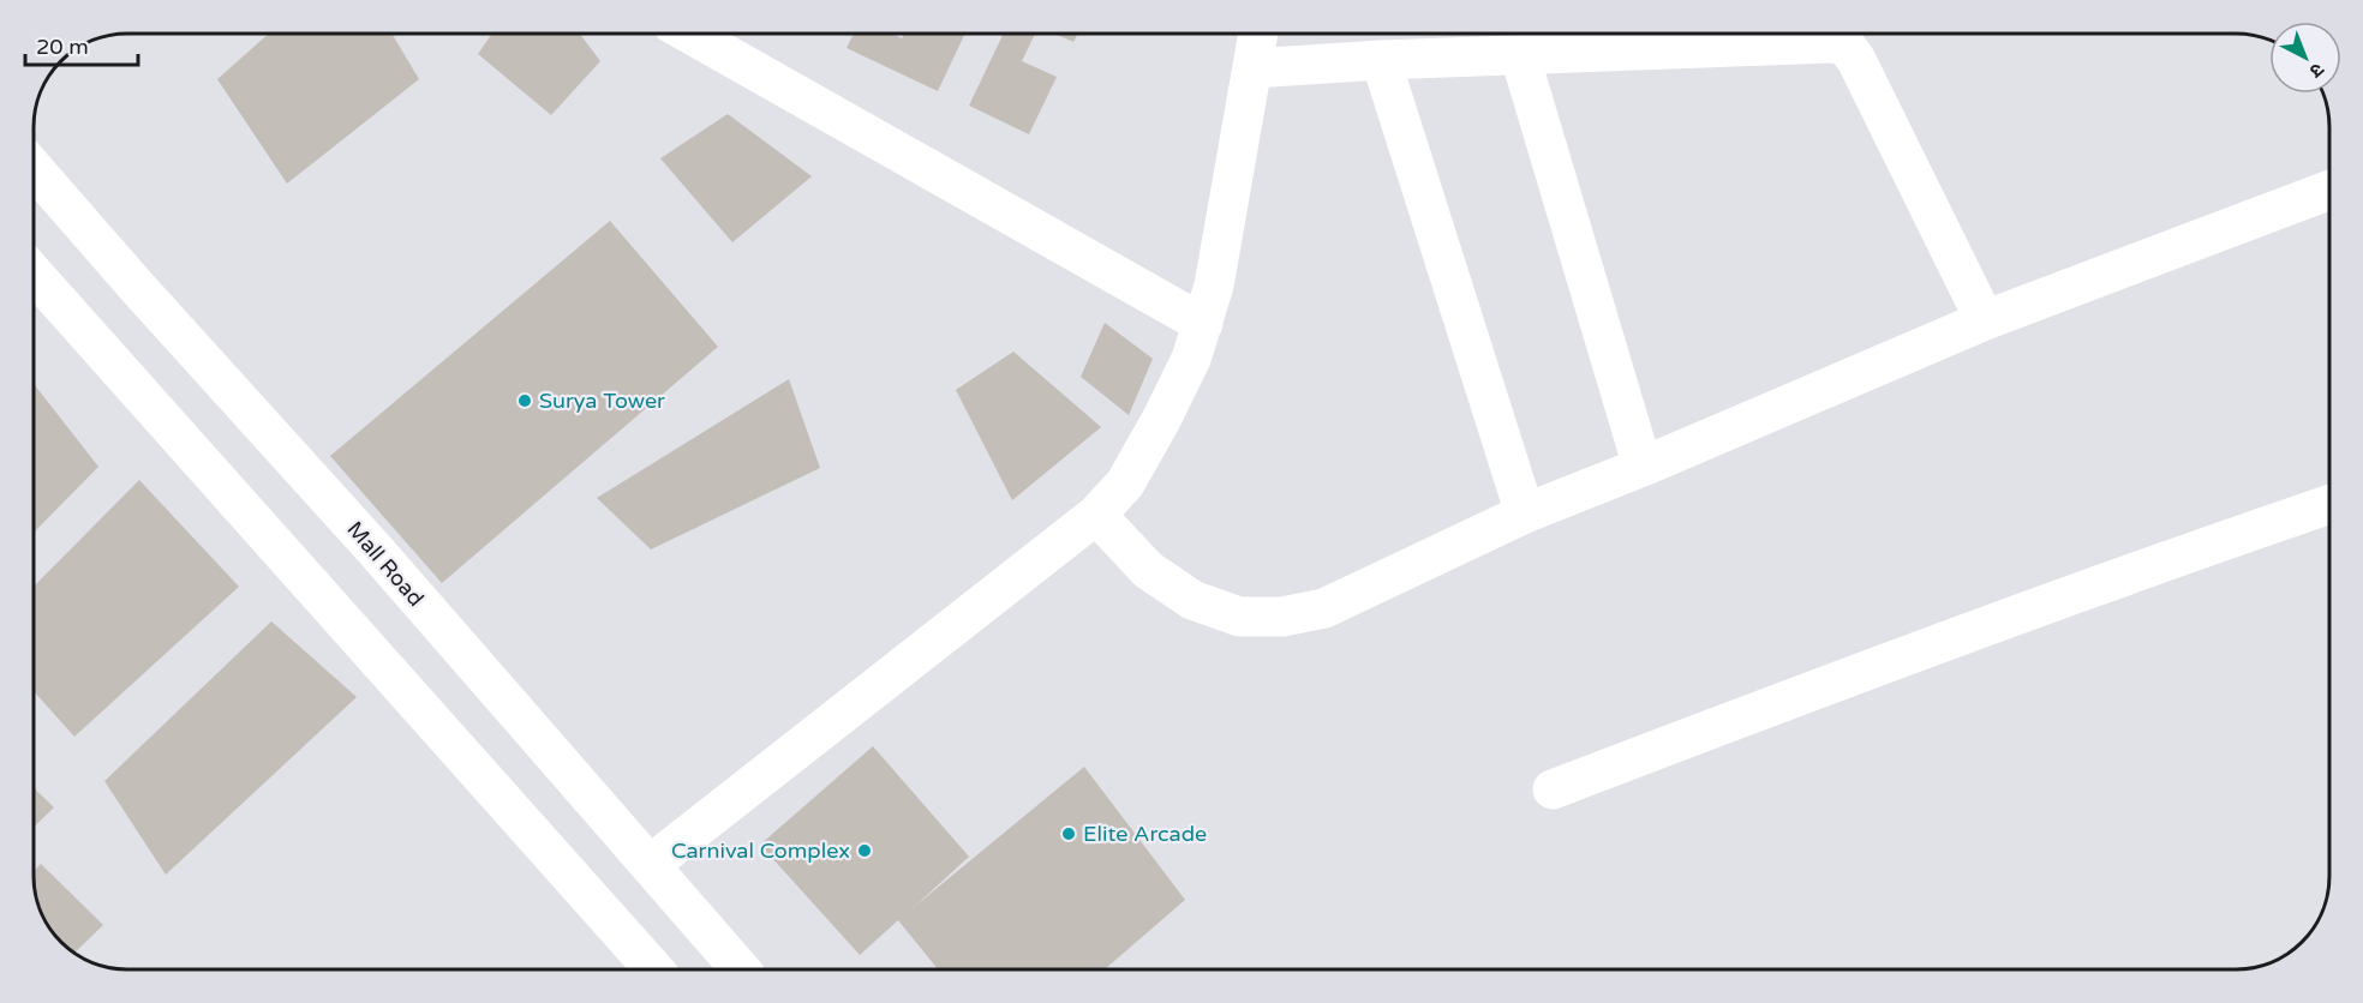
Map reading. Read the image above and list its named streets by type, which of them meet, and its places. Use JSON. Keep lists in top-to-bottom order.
{
  "streets": {
    "street": ["Mall Road"]
  },
  "places": ["Surya Tower", "Elite Arcade", "Carnival Complex"],
  "scale_bar": "20 m",
  "north": "bottom right"
}
